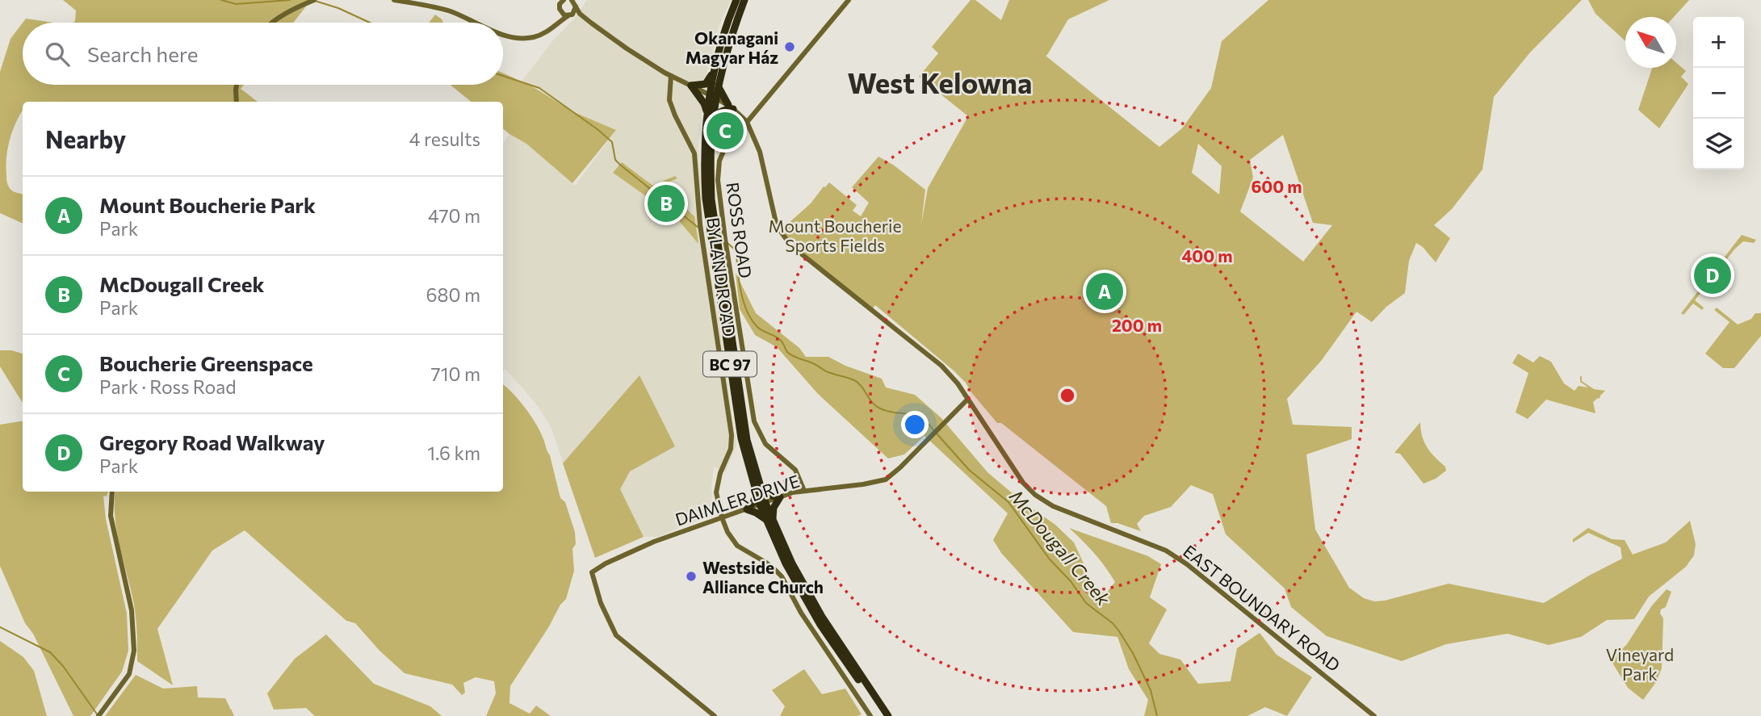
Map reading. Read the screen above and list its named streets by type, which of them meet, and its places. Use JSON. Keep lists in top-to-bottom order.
{
  "streets": {
    "highway": ["BC 97"],
    "street": [
      "ROSS ROAD",
      "BYLAND ROAD",
      "DAIMLER DRIVE",
      "EAST BOUNDARY ROAD"
    ]
  },
  "crossings": [
    ["ROSS ROAD", "BC 97"],
    ["ROSS ROAD", "DAIMLER DRIVE"],
    ["ROSS ROAD", "EAST BOUNDARY ROAD"],
    ["BYLAND ROAD", "DAIMLER DRIVE"],
    ["BC 97", "DAIMLER DRIVE"],
    ["DAIMLER DRIVE", "EAST BOUNDARY ROAD"]
  ],
  "districts": ["West Kelowna"],
  "water": ["McDougall Creek"],
  "parks": ["Mount Boucherie Sports Fields", "Vineyard Park"],
  "places": ["Okanagani Magyar Ház", "Westside Alliance Church"],
  "north": "top left",
  "page": {
    "map_buttons": ["+", "−"],
    "search": "Search here",
    "heading": ["Nearby", "4 results"],
    "pins": [
      "C",
      "B",
      "D",
      "A"
    ],
    "list": [
      {
        "mark": "A",
        "name": "Mount Boucherie Park",
        "note": "Park",
        "value": "470 m"
      },
      {
        "mark": "B",
        "name": "McDougall Creek",
        "note": "Park",
        "value": "680 m"
      },
      {
        "mark": "C",
        "name": "Boucherie Greenspace",
        "note": "Park · Ross Road",
        "value": "710 m"
      },
      {
        "mark": "D",
        "name": "Gregory Road Walkway",
        "note": "Park",
        "value": "1.6 km"
      }
    ]
  },
  "rings": ["600 m", "400 m", "200 m"]
}
